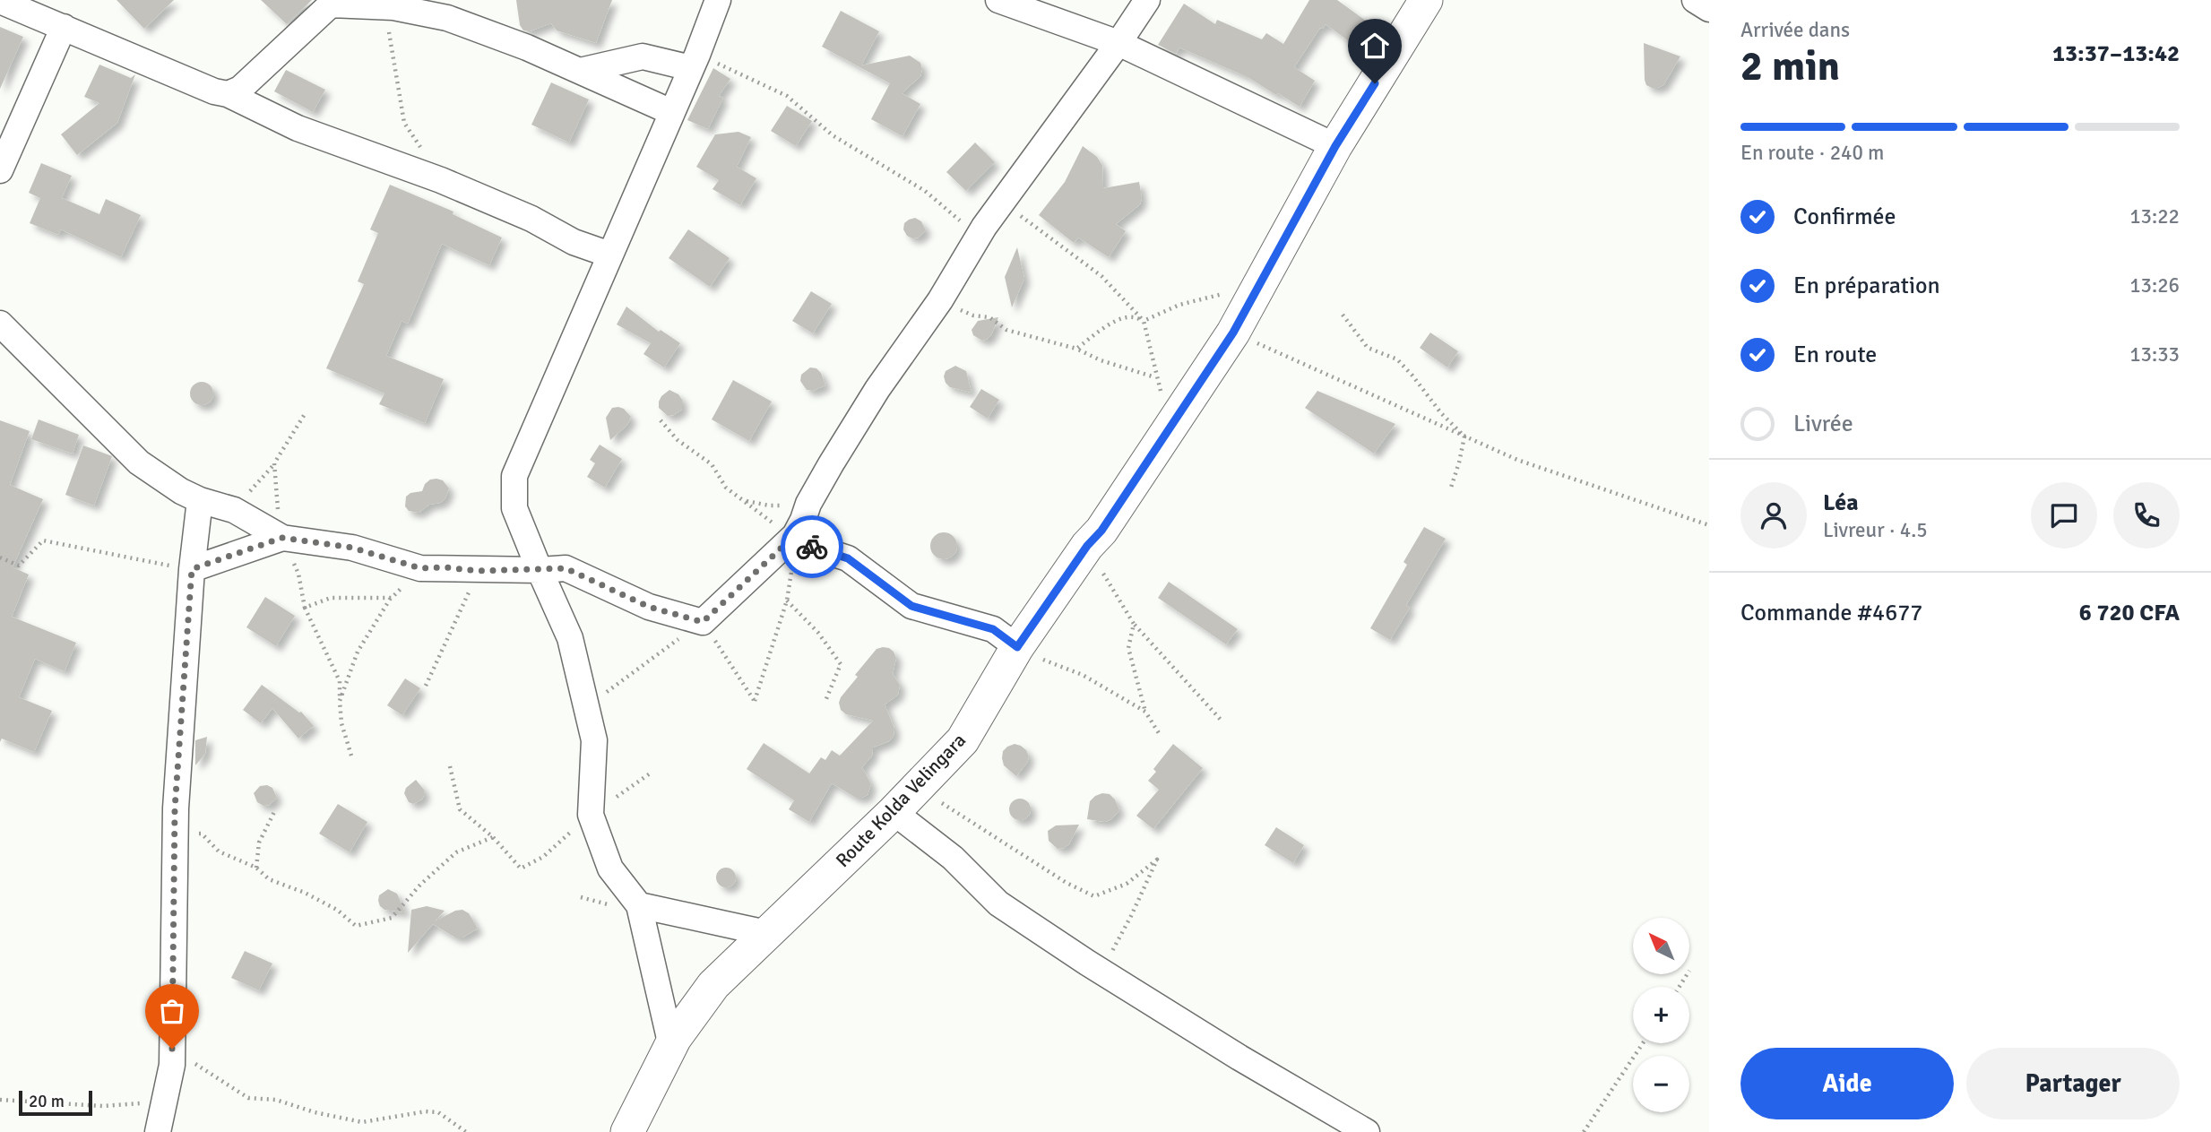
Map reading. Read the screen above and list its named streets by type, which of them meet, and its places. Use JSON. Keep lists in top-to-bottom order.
{
  "streets": {
    "main road": ["Route Kolda Velingara"]
  },
  "scale_bar": "20 m",
  "north": "top left",
  "page": {
    "heading": ["2 min", "Arrivée dans", "13:37–13:42"],
    "panel": [
      "Léa",
      "Livreur · 4.5",
      "Commande #4677",
      "6 720 CFA"
    ],
    "bar": "En route · 240 m",
    "list": [
      ["Confirmée", "13:22"],
      ["En préparation", "13:26"],
      ["En route", "13:33"],
      "Livrée"
    ],
    "map_buttons": ["+", "−"],
    "buttons": ["Aide", "Partager"],
    "scale": "20 m"
  }
}
